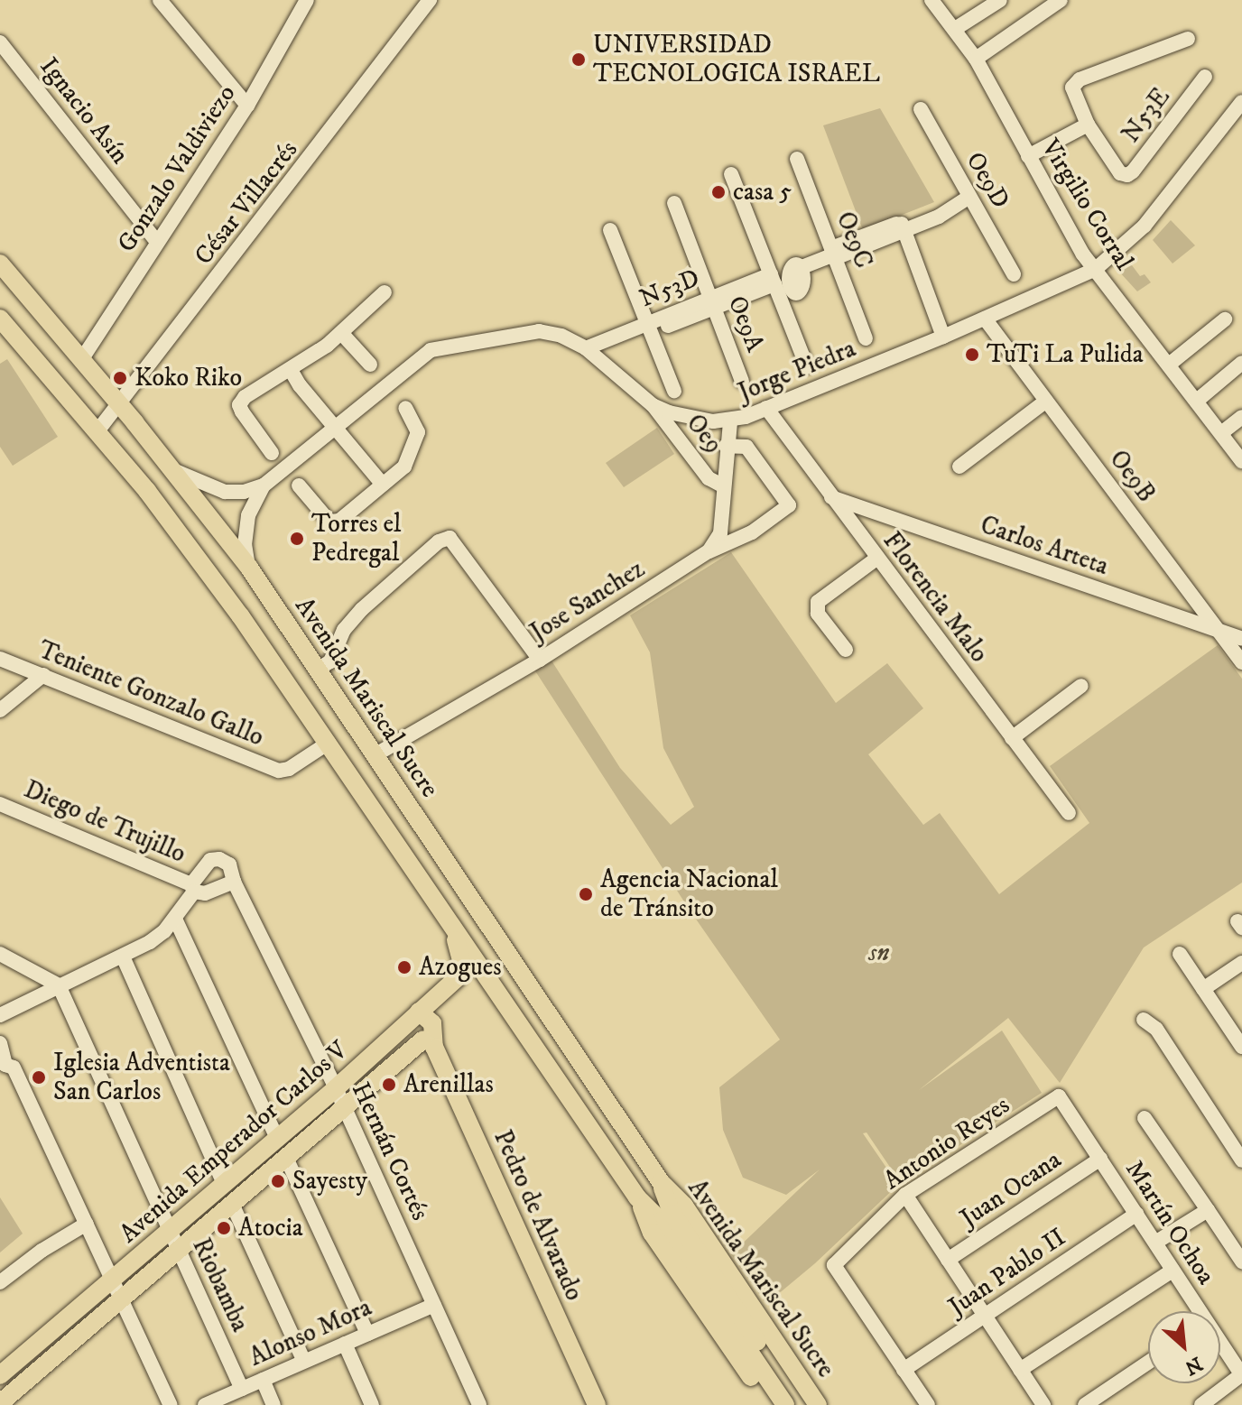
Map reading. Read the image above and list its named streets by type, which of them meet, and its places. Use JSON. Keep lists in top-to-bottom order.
{
  "streets": {
    "main road": ["Avenida Mariscal Sucre", "Avenida Emperador Carlos V", "Pedro de Alvarado"],
    "street": [
      "Ignacio Asín",
      "N53E",
      "Gonzalo Valdiviezo",
      "Oe9D",
      "César Villacrés",
      "Virgilio Corral",
      "Oe9C",
      "N53D",
      "Oe9A",
      "Jorge Piedra",
      "Oe9",
      "Oe9B",
      "Carlos Arteta",
      "Florencia Malo",
      "Jose Sanchez",
      "Teniente Gonzalo Gallo",
      "Diego de Trujillo",
      "Antonio Reyes",
      "Hernán Cortés",
      "Juan Ocana",
      "Martín Ochoa",
      "Juan Pablo II",
      "Riobamba",
      "Alonso Mora"
    ]
  },
  "crossings": [
    ["Ignacio Asín", "Gonzalo Valdiviezo"],
    ["Gonzalo Valdiviezo", "Avenida Mariscal Sucre"],
    ["César Villacrés", "Avenida Mariscal Sucre"],
    ["Virgilio Corral", "Jorge Piedra"],
    ["Oe9C", "N53D"],
    ["N53D", "Oe9A"],
    ["N53D", "Jorge Piedra"],
    ["Jorge Piedra", "Oe9"],
    ["Jorge Piedra", "Oe9B"],
    ["Jorge Piedra", "Florencia Malo"],
    ["Jorge Piedra", "Avenida Mariscal Sucre"],
    ["Oe9B", "Carlos Arteta"],
    ["Carlos Arteta", "Florencia Malo"],
    ["Jose Sanchez", "Avenida Mariscal Sucre"],
    ["Teniente Gonzalo Gallo", "Avenida Mariscal Sucre"],
    ["Avenida Mariscal Sucre", "Avenida Emperador Carlos V"],
    ["Diego de Trujillo", "Hernán Cortés"],
    ["Avenida Emperador Carlos V", "Hernán Cortés"],
    ["Avenida Emperador Carlos V", "Pedro de Alvarado"],
    ["Avenida Emperador Carlos V", "Riobamba"],
    ["Antonio Reyes", "Martín Ochoa"],
    ["Antonio Reyes", "Juan Pablo II"],
    ["Hernán Cortés", "Alonso Mora"],
    ["Juan Ocana", "Martín Ochoa"],
    ["Martín Ochoa", "Juan Pablo II"],
    ["Riobamba", "Alonso Mora"]
  ],
  "parks": ["sn"],
  "places": [
    "UNIVERSIDAD TECNOLOGICA ISRAEL",
    "casa 5",
    "TuTi La Pulida",
    "Koko Riko",
    "Torres el Pedregal",
    "Agencia Nacional de Tránsito",
    "Azogues",
    "Iglesia Adventista San Carlos",
    "Arenillas",
    "Sayesty",
    "Atocia"
  ],
  "north": "bottom right"
}
